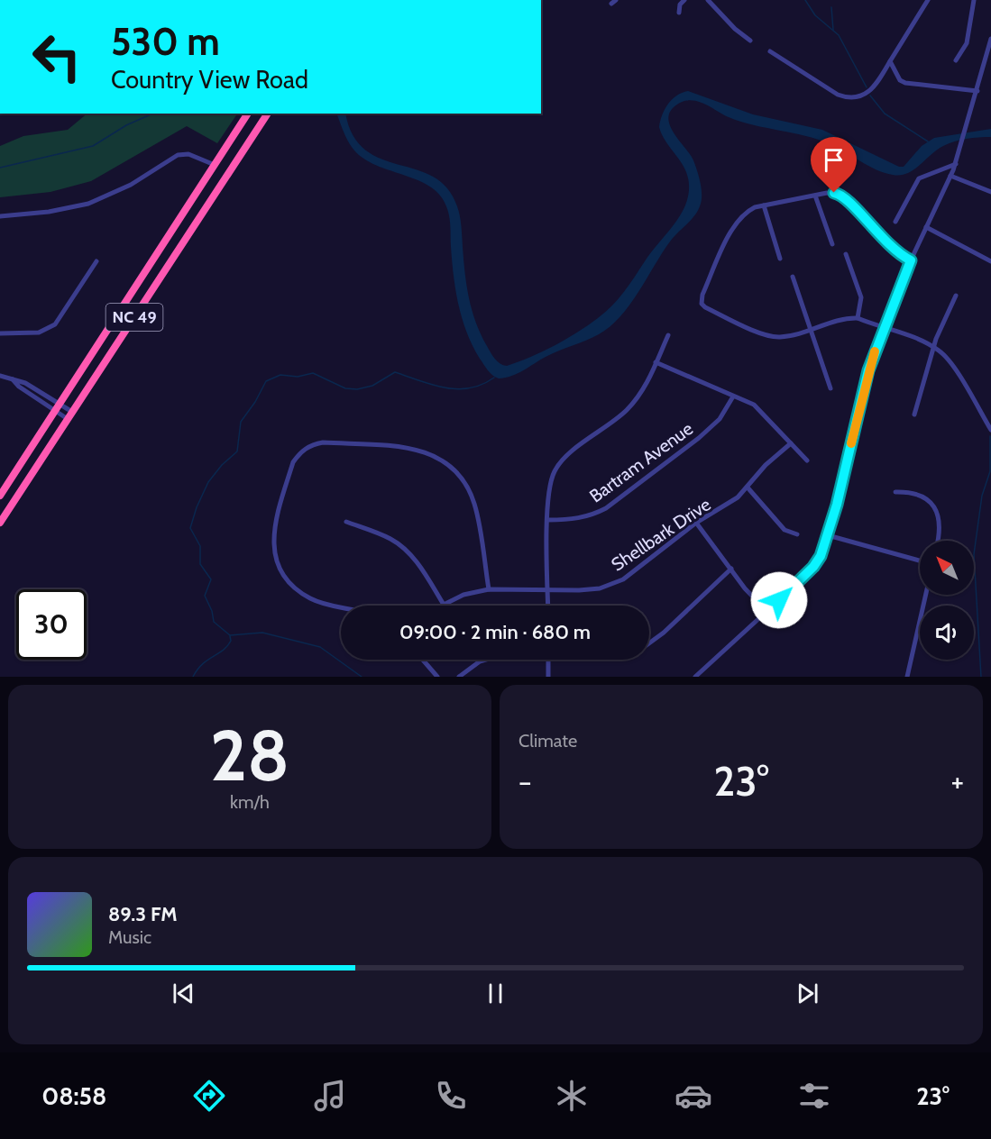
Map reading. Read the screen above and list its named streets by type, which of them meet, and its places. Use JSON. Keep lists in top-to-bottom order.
{
  "streets": {
    "highway": ["NC 49"],
    "street": ["Bartram Avenue", "Shellbark Drive"]
  },
  "north": "top left",
  "page": {
    "turn": ["530 m", "Country View Road"],
    "limit": "30",
    "trip": "09:00 · 2 min · 680 m",
    "tile": [
      ["28", "km/h"],
      "Climate"
    ],
    "heat": ["−", "23°", "+"],
    "song": ["89.3 FM", "Music"],
    "tabs": ["08:58", "23°"]
  }
}
